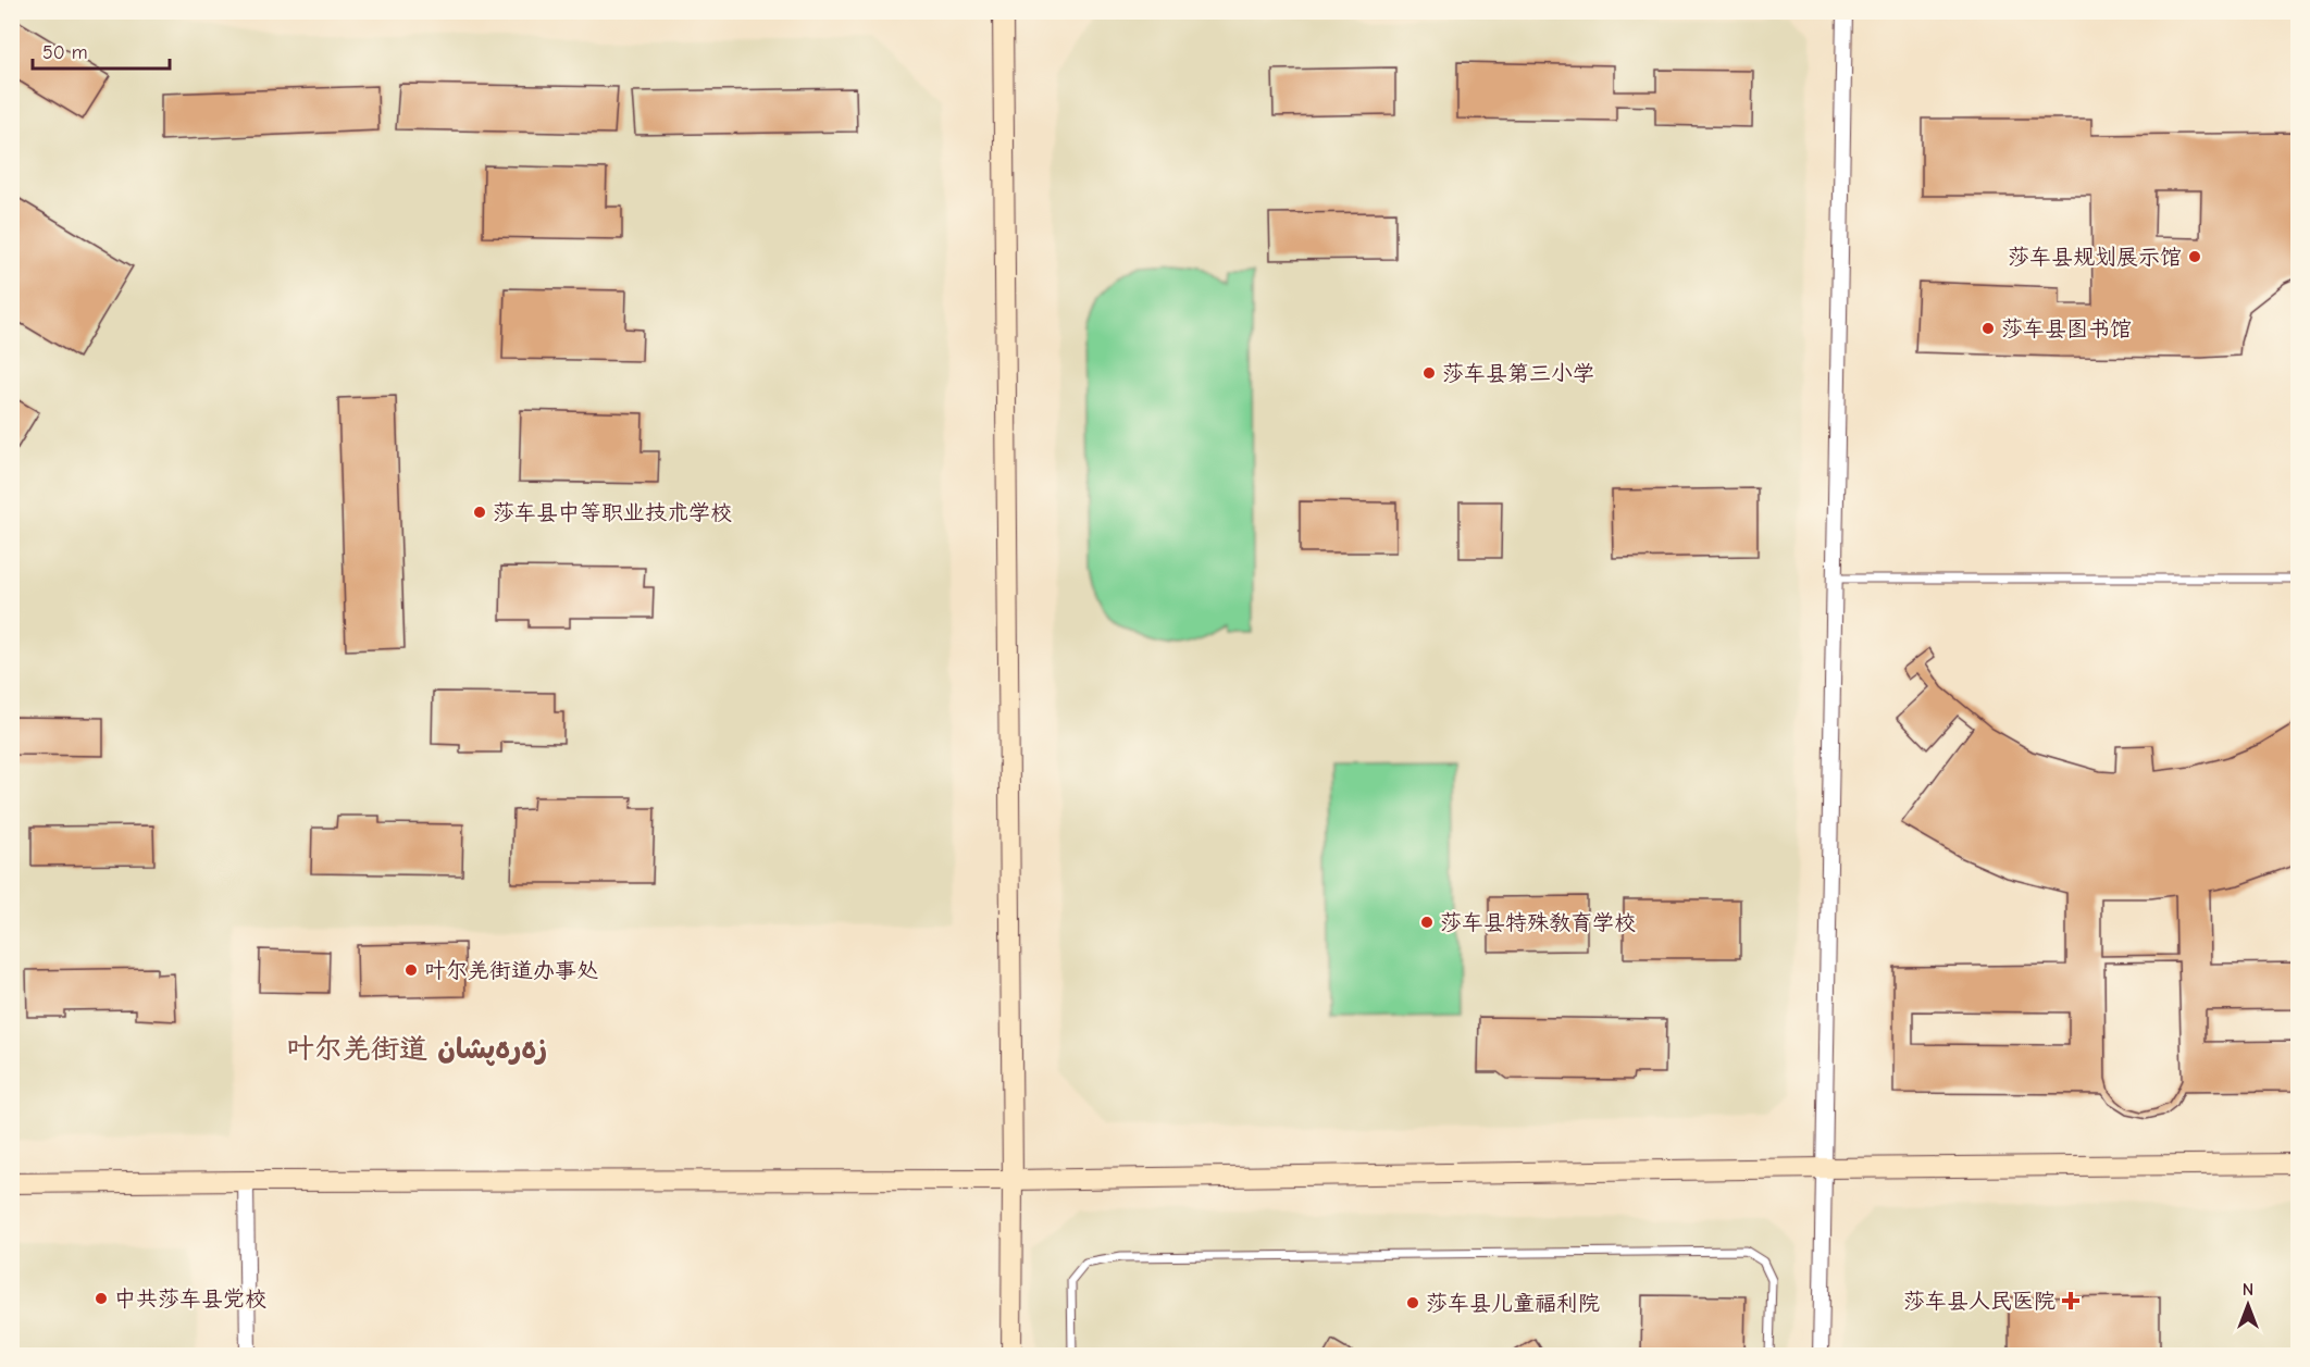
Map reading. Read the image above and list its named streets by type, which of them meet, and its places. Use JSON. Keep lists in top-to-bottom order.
{
  "districts": ["叶尔羌街道 زەرەپشان"],
  "places": {
    "other": [
      "莎车县规划展示馆",
      "莎车县图书馆",
      "莎车县第三小学",
      "莎车县中等职业技术学校",
      "莎车县特殊教育学校",
      "叶尔羌街道办事处",
      "中共莎车县党校",
      "莎车县儿童福利院"
    ],
    "health": ["莎车县人民医院"]
  },
  "scale_bar": "50 m",
  "north": "top"
}
